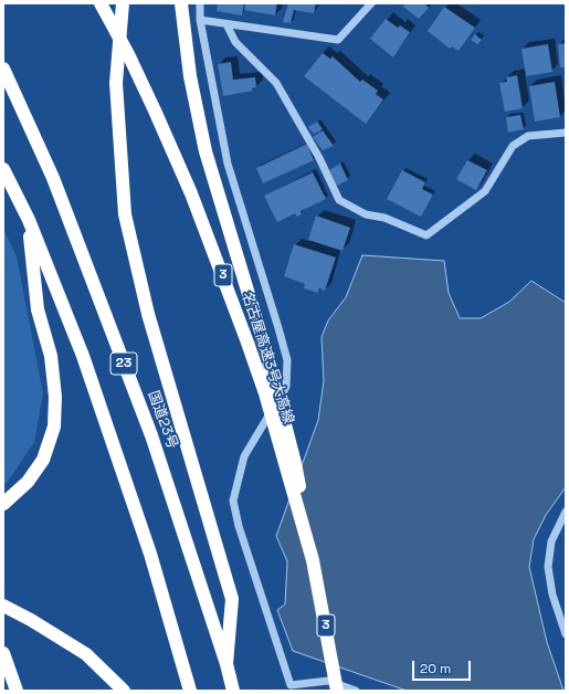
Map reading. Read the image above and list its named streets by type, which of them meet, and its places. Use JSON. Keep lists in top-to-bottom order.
{
  "streets": {
    "highway": [
      "3",
      "名古屋高速3号大高線",
      "23",
      "国道23号"
    ]
  },
  "scale_bar": "20 m"
}
